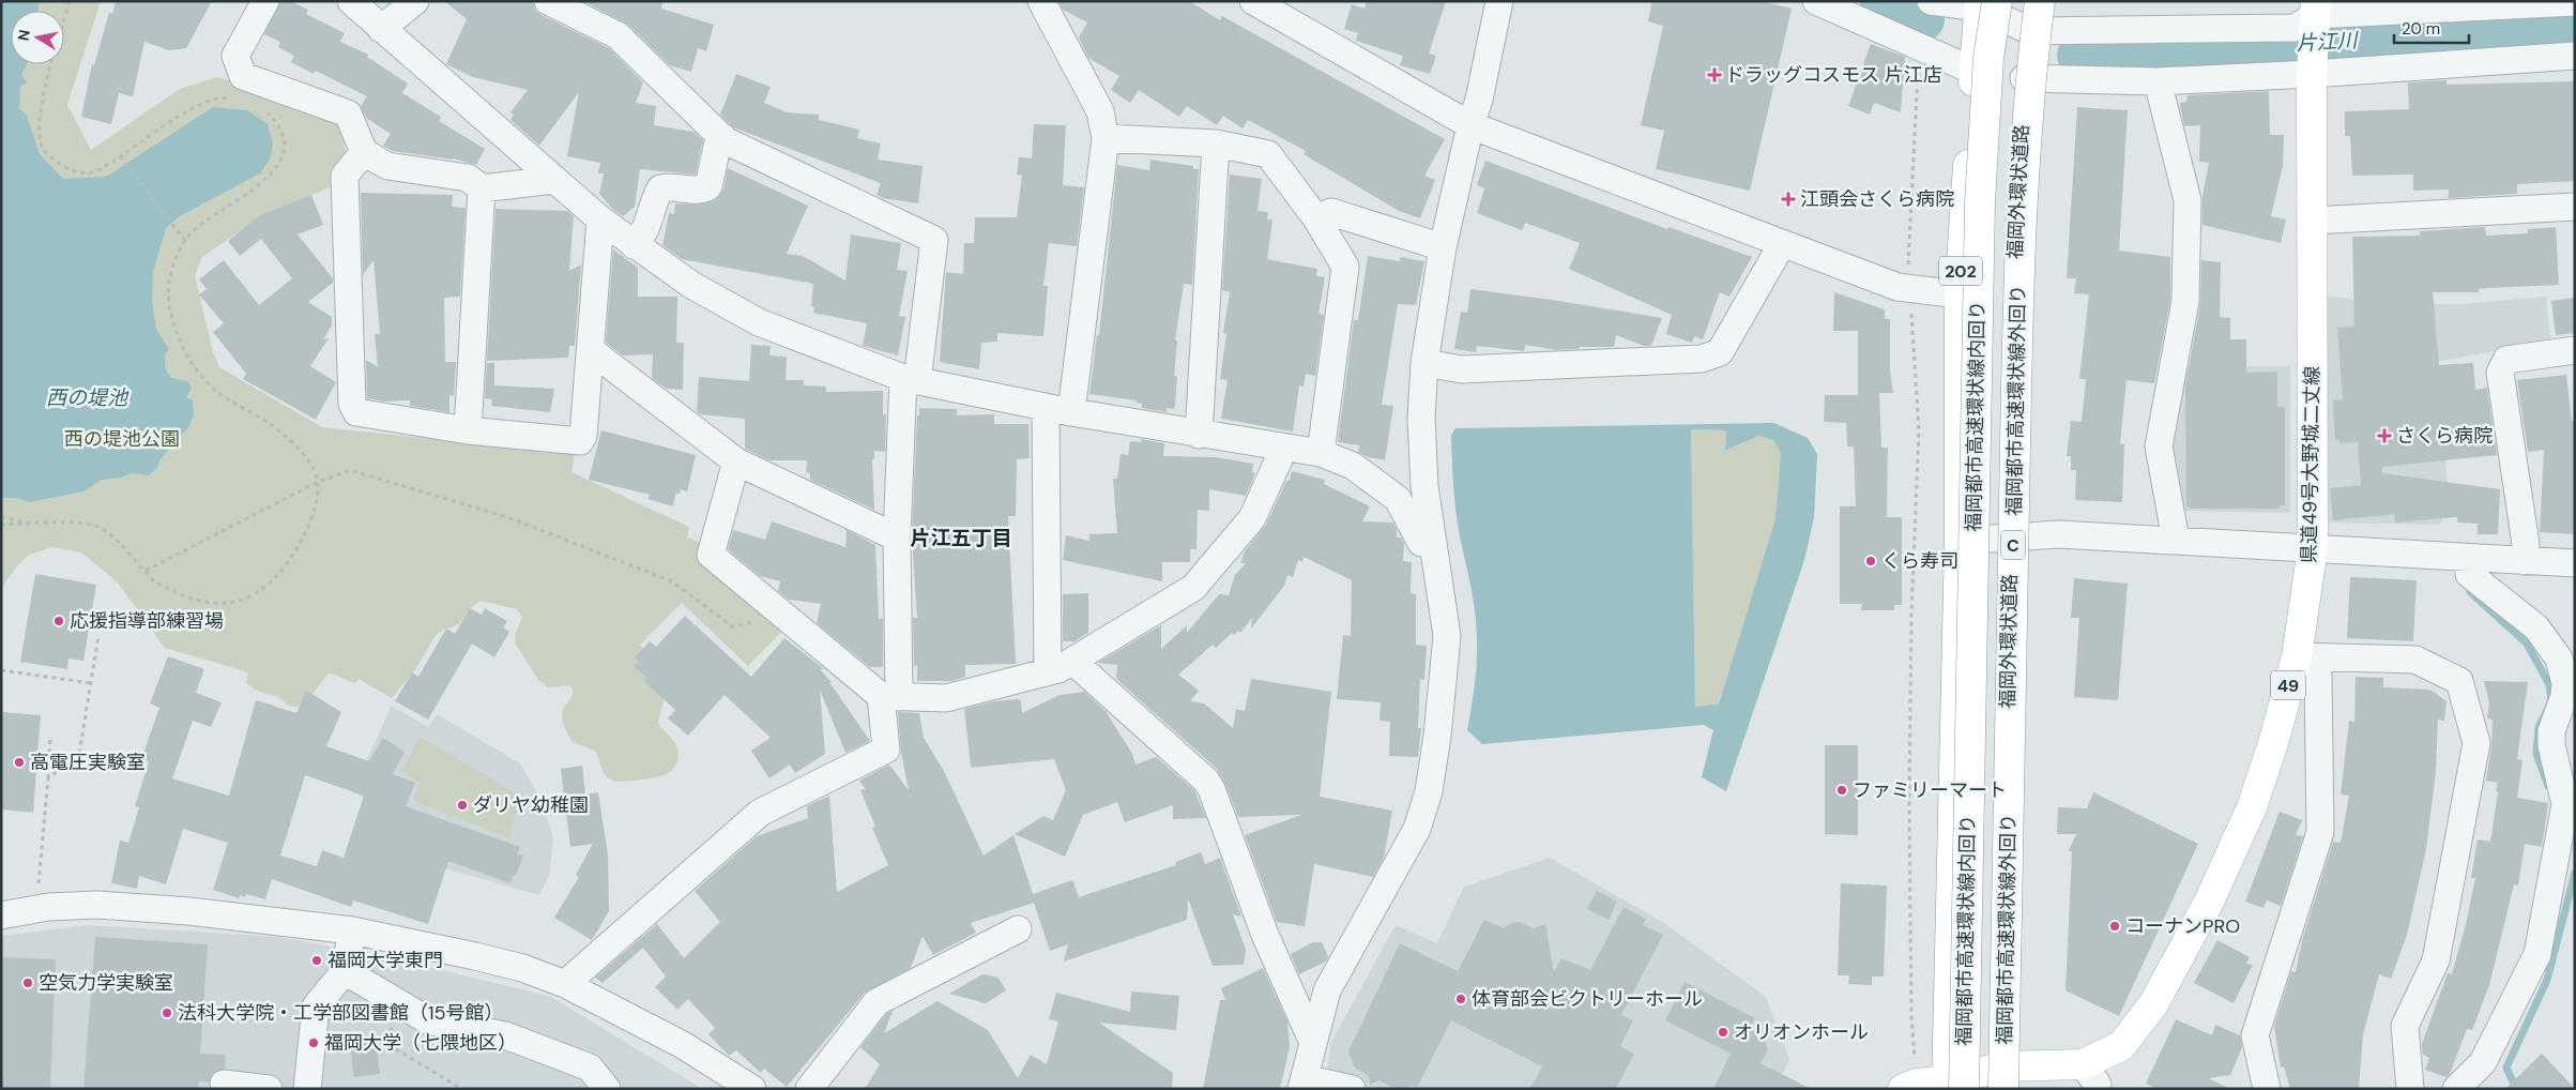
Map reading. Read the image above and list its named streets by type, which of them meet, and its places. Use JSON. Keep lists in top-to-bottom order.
{
  "streets": {
    "main road": [
      "福岡外環状道路",
      "202",
      "福岡都市高速環状線外回り",
      "福岡都市高速環状線内回り",
      "県道49号大野城二丈線",
      "C",
      "49"
    ]
  },
  "crossings": [
    ["福岡外環状道路", "福岡都市高速環状線外回り"],
    ["福岡外環状道路", "県道49号大野城二丈線"],
    ["202", "福岡都市高速環状線内回り"],
    ["202", "県道49号大野城二丈線"],
    ["福岡都市高速環状線外回り", "県道49号大野城二丈線"],
    ["福岡都市高速環状線内回り", "県道49号大野城二丈線"]
  ],
  "districts": ["片江五丁目"],
  "water": ["片江川", "西の堤池"],
  "parks": ["西の堤池公園"],
  "places": {
    "health": ["ドラッグコスモス 片江店", "江頭会さくら病院", "さくら病院"],
    "other": [
      "くら寿司",
      "応援指導部練習場",
      "高電圧実験室",
      "ファミリーマート",
      "ダリヤ幼稚園",
      "コーナンPRO",
      "福岡大学東門",
      "空気力学実験室",
      "体育部会ビクトリーホール",
      "法科大学院・工学部図書館（15号館）",
      "オリオンホール",
      "福岡大学（七隈地区）"
    ]
  },
  "scale_bar": "20 m",
  "north": "left"
}
